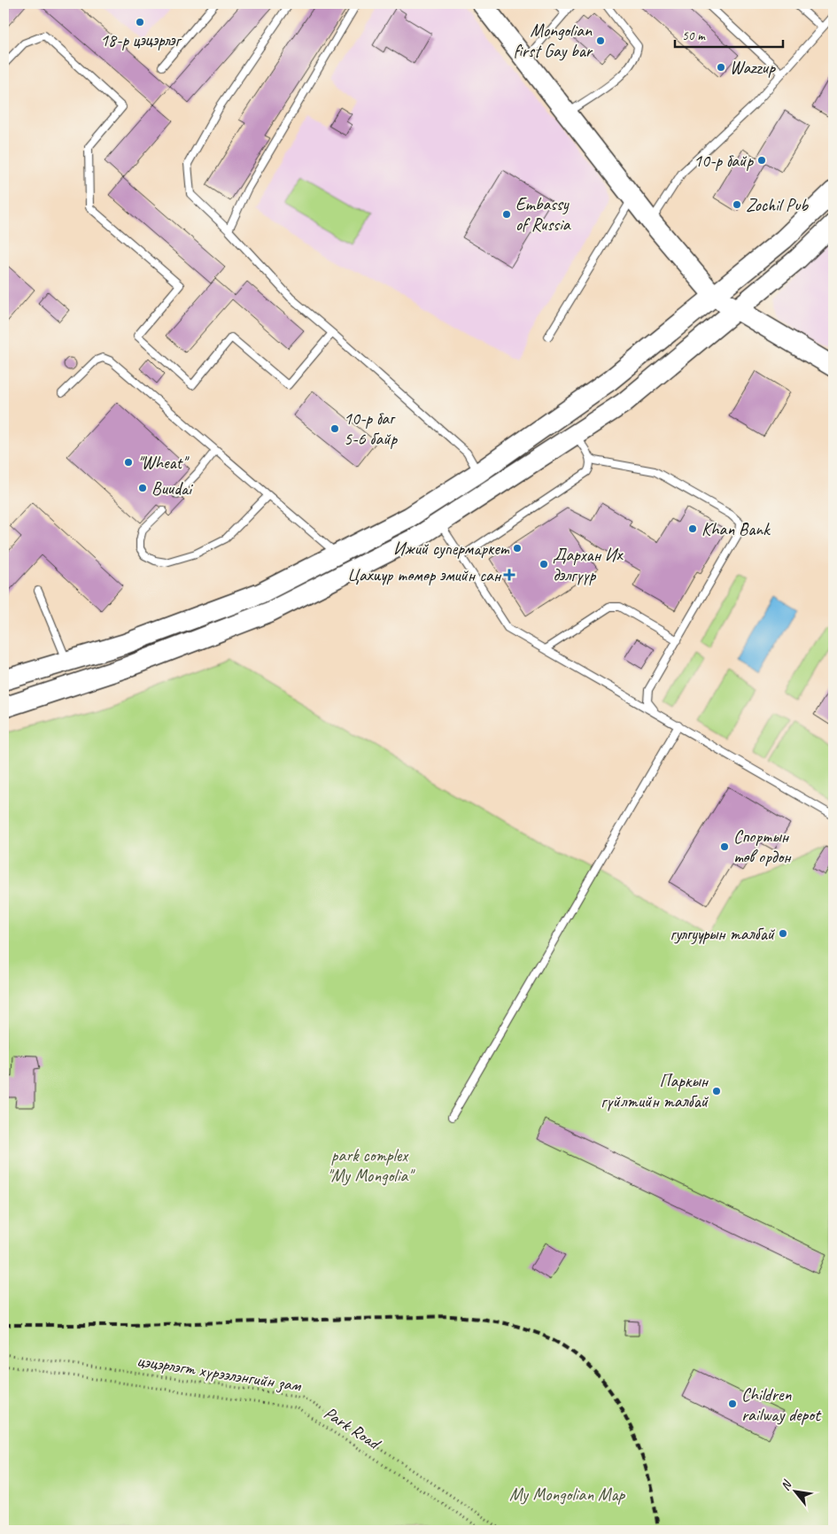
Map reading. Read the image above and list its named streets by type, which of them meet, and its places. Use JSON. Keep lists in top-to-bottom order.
{
  "streets": {
    "path": ["цэцэрлэгт хүрээлэнгийн зам", "Park Road"]
  },
  "parks": ["park complex \"My Mongolia\"", "My Mongolian Map"],
  "places": {
    "other": [
      "18-р цэцэрлэг",
      "Mongolian first Gay bar",
      "Wazzup",
      "10-р байр",
      "Zochil Pub",
      "Embassy of Russia",
      "10-р баг 5-6 байр",
      "\"Wheat\"",
      "Buudai",
      "Khan Bank",
      "Ижий супермаркет",
      "Дархан Их дэлгүүр",
      "Спортын төв ордон",
      "гулгуурын талбай",
      "Паркын гүйлтийн талбай",
      "Children railway depot"
    ],
    "health": ["Цахиур төмөр эмийн сан"]
  },
  "scale_bar": "50 m",
  "north": "top left"
}
